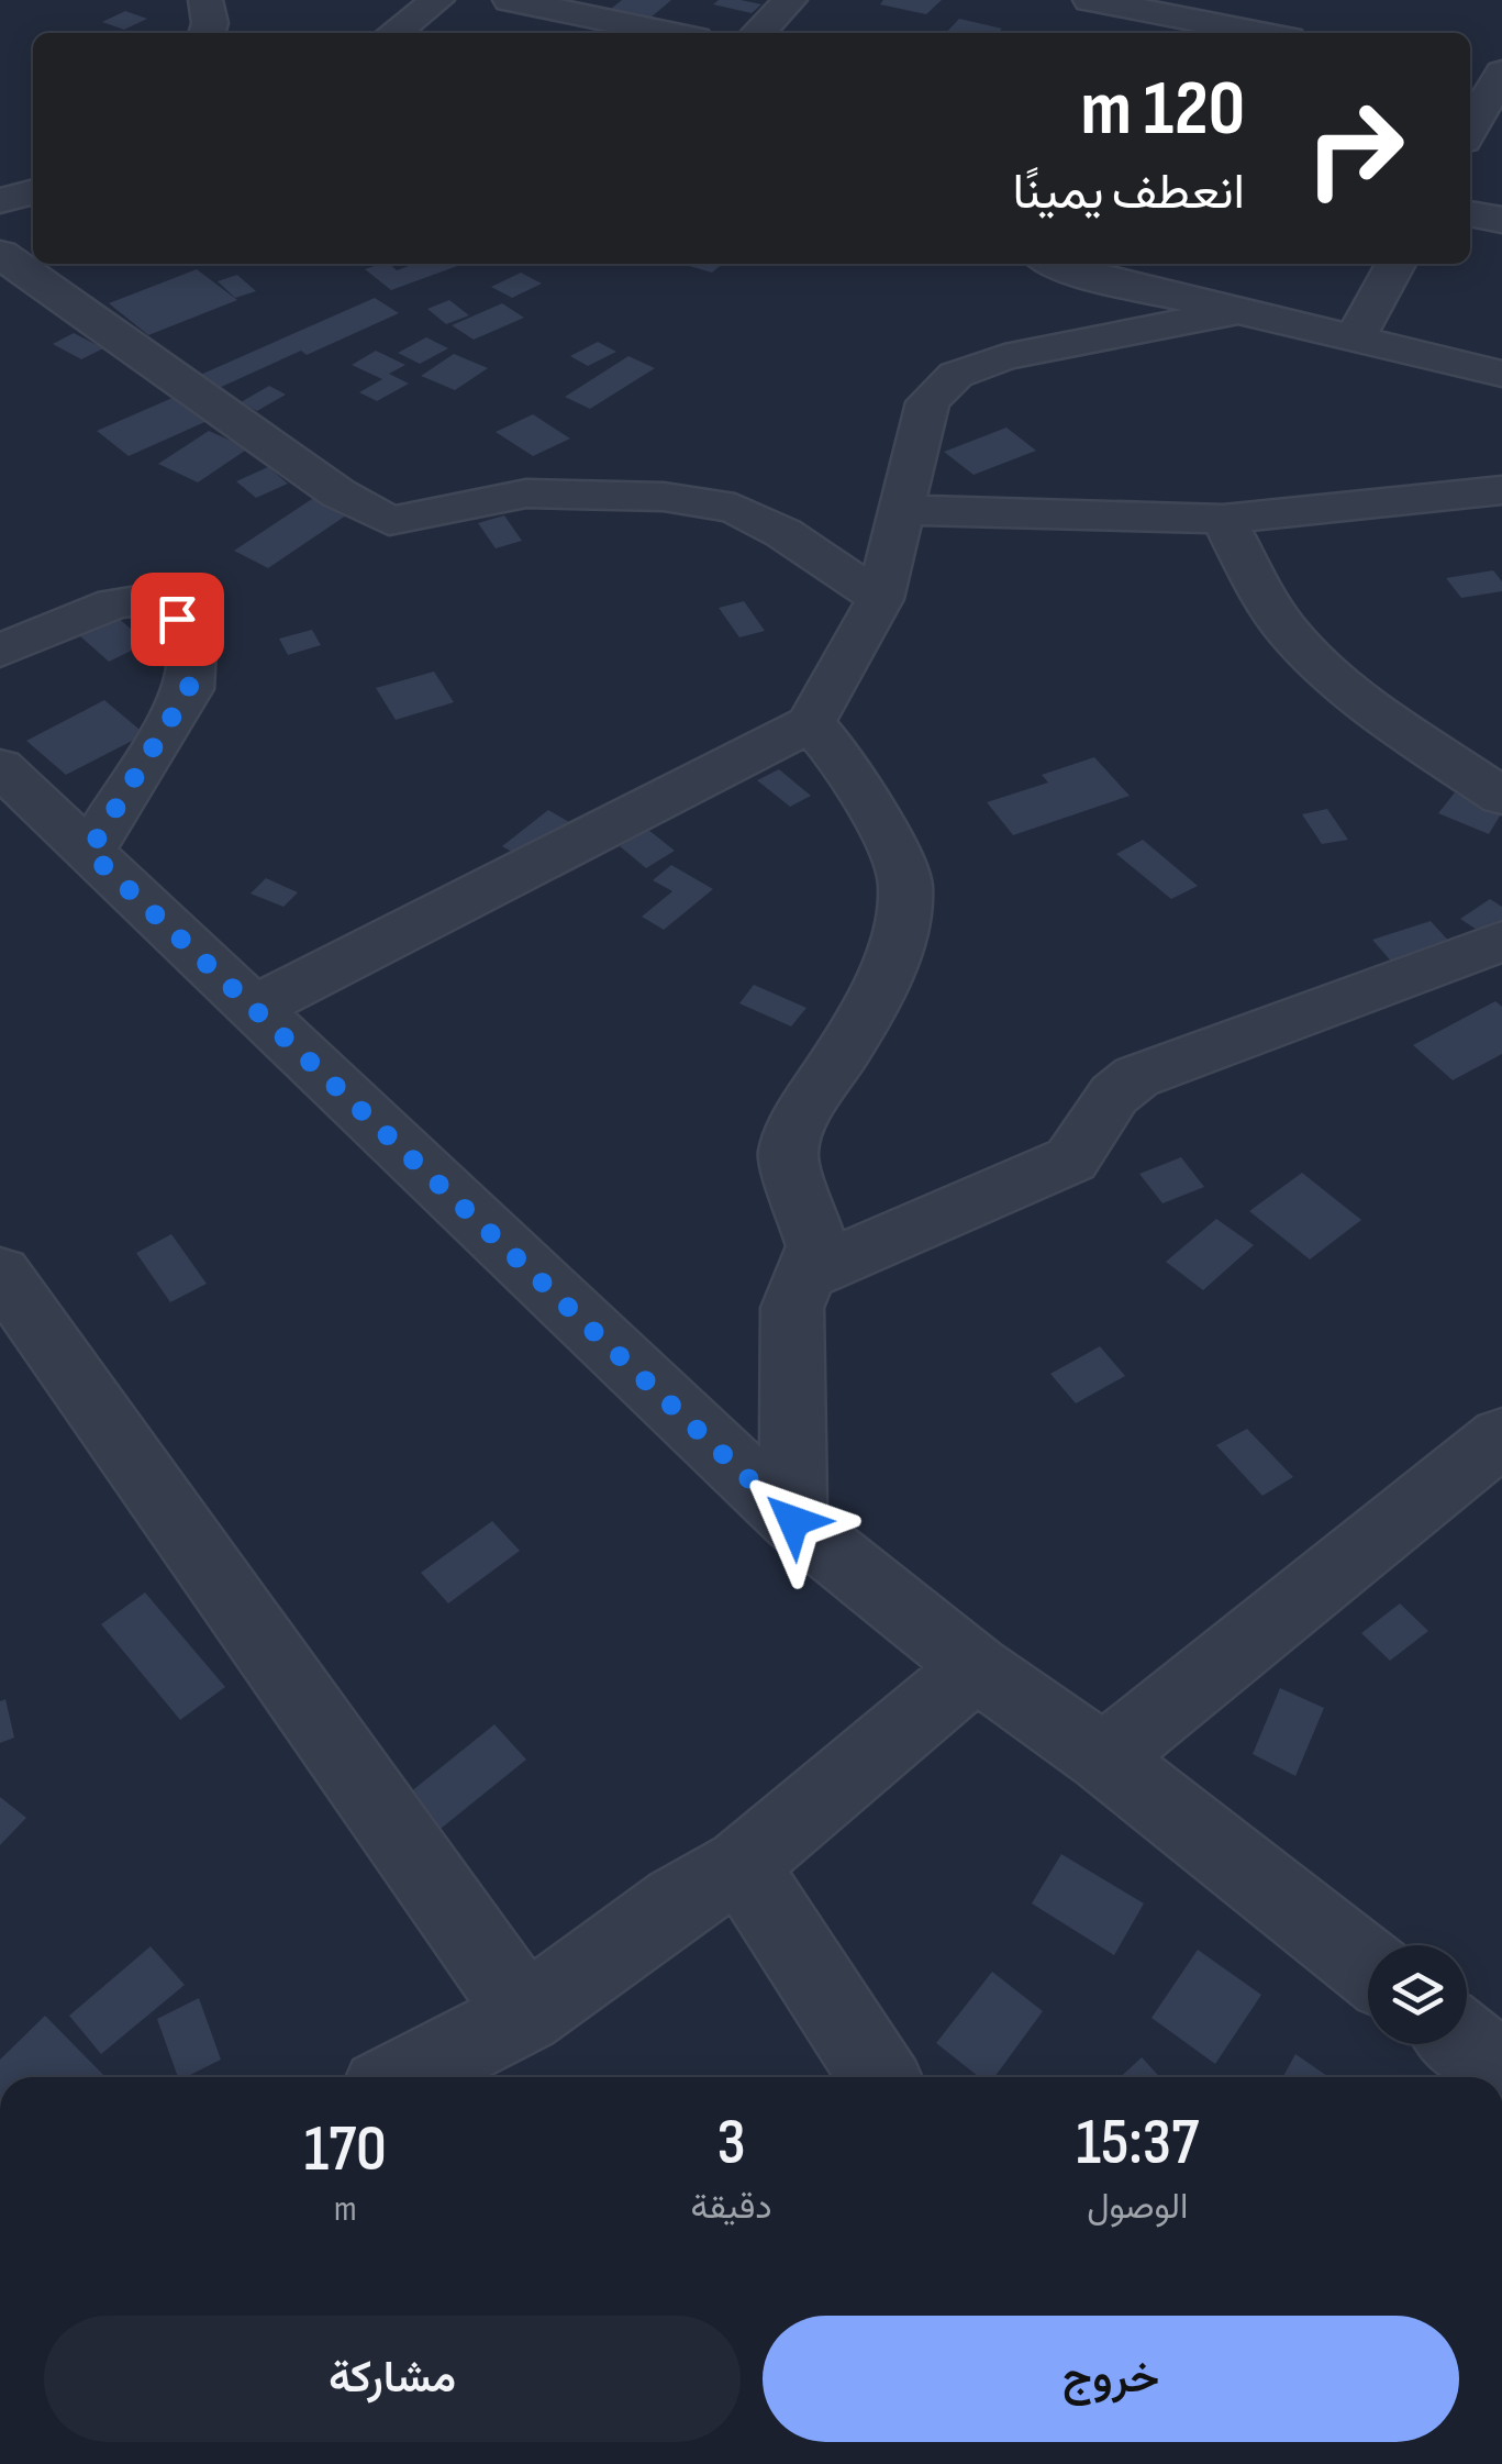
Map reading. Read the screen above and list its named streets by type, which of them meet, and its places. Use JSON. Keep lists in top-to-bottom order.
{
  "page": {
    "turn": ["120 m", "انعطف يمينًا"],
    "eta": [
      "15:37",
      "الوصول",
      "3",
      "دقيقة",
      "170",
      "m"
    ],
    "buttons": ["خروج", "مشاركة"]
  }
}
